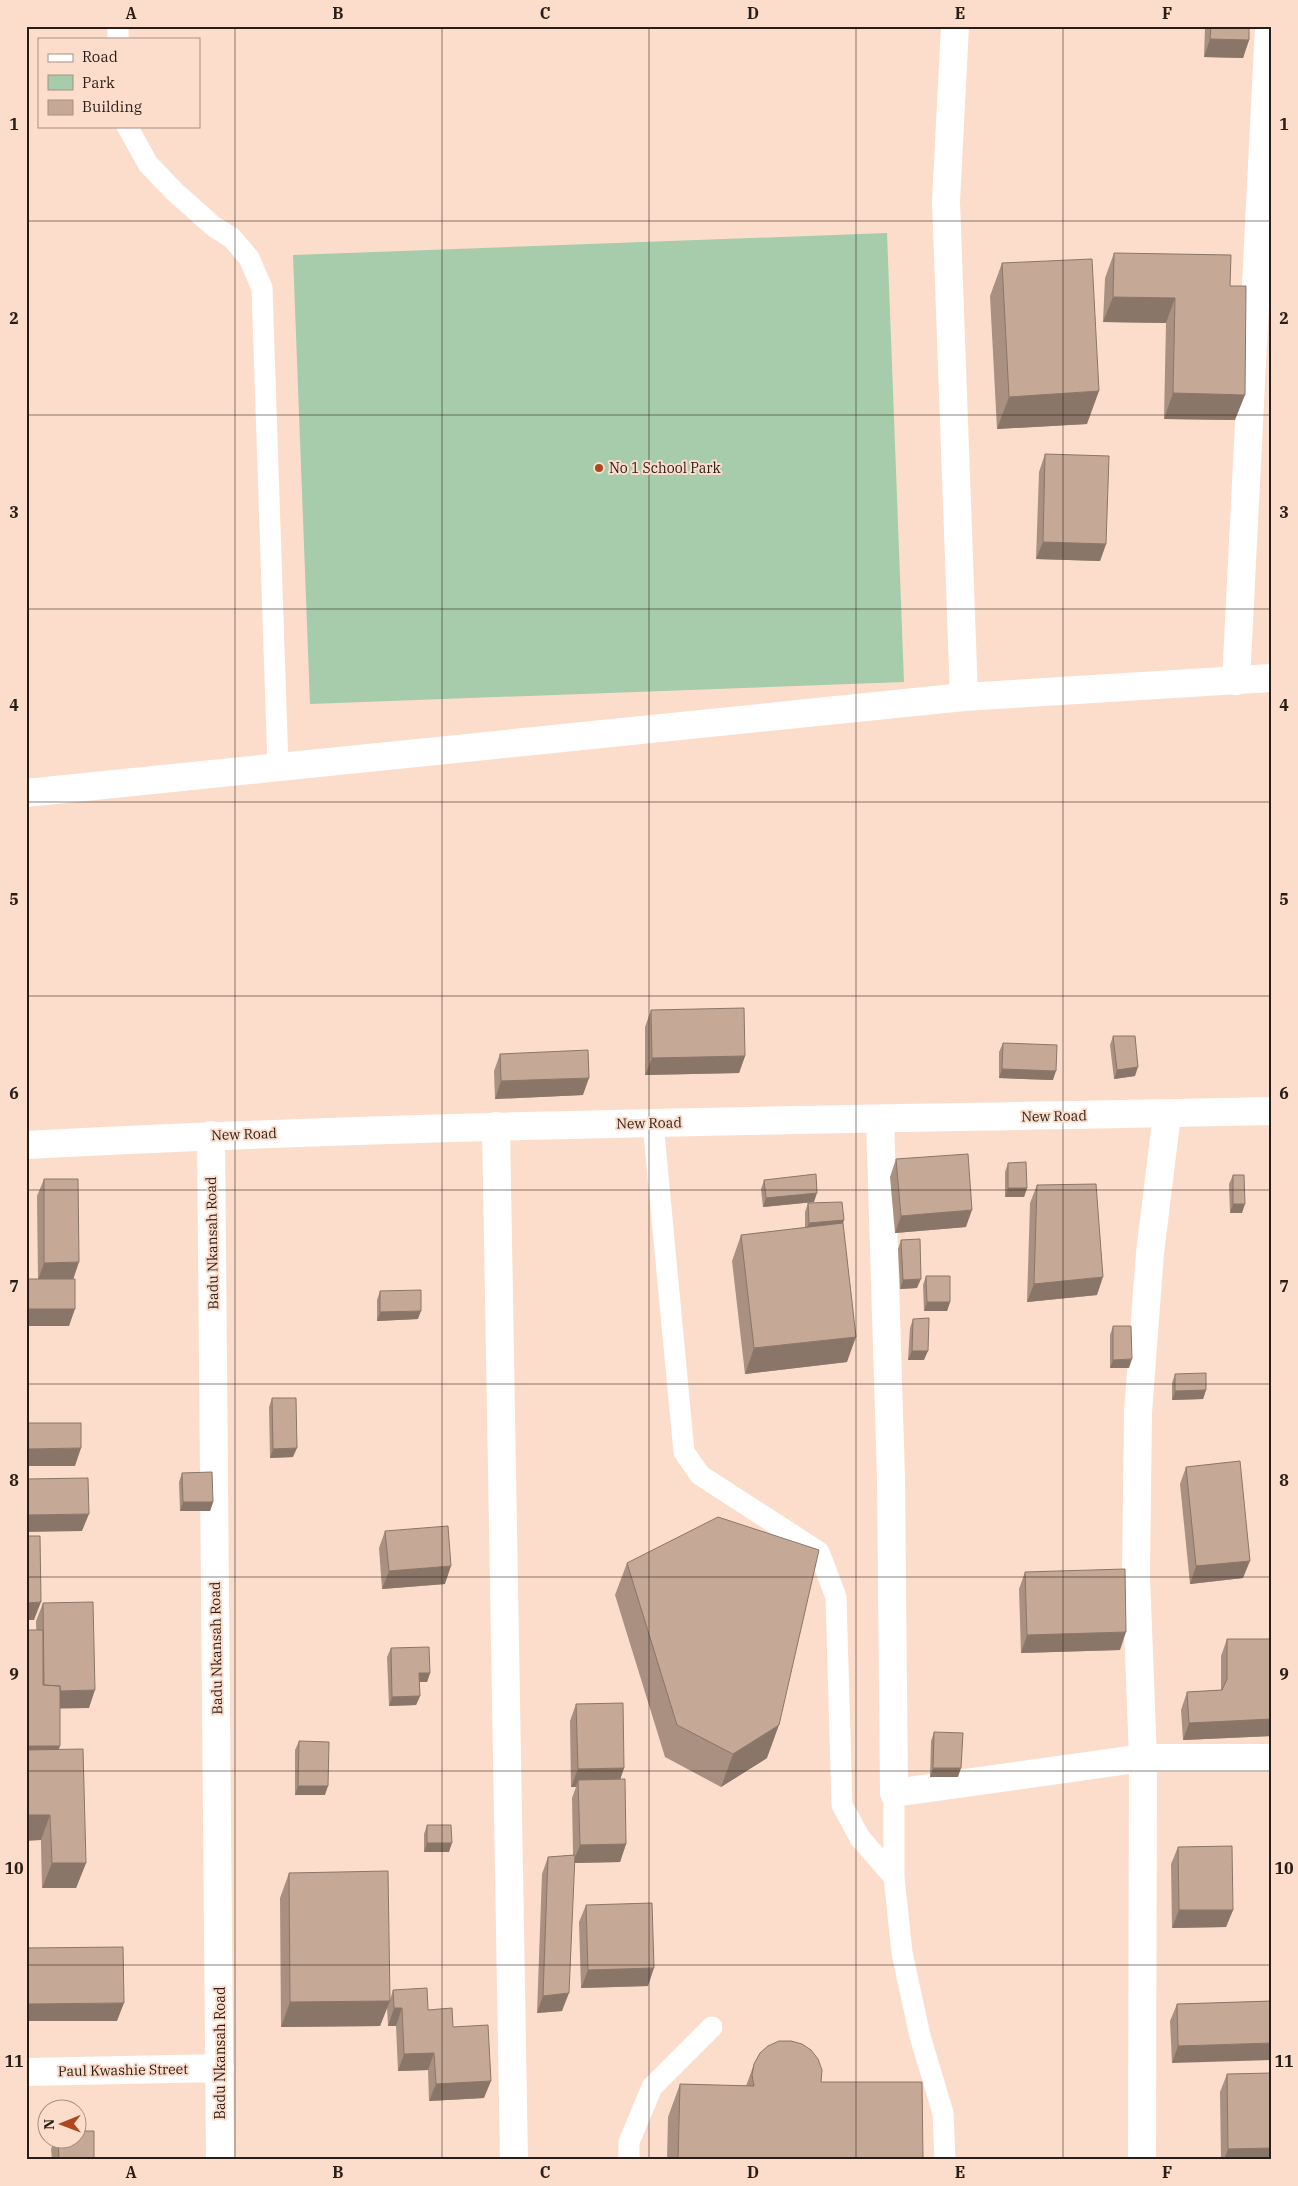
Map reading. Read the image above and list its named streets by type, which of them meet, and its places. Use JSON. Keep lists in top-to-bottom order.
{
  "streets": {
    "street": ["New Road", "Badu Nkansah Road", "Paul Kwashie Street"]
  },
  "crossings": [
    ["New Road", "Badu Nkansah Road"],
    ["Badu Nkansah Road", "Paul Kwashie Street"]
  ],
  "places": ["No 1 School Park"],
  "legend": ["Road", "Park", "Building"],
  "north": "left",
  "grid": {
    "columns": [
      "A",
      "B",
      "C",
      "D",
      "E",
      "F"
    ],
    "rows": [
      "1",
      "2",
      "3",
      "4",
      "5",
      "6",
      "7",
      "8",
      "9",
      "10",
      "11"
    ]
  }
}
